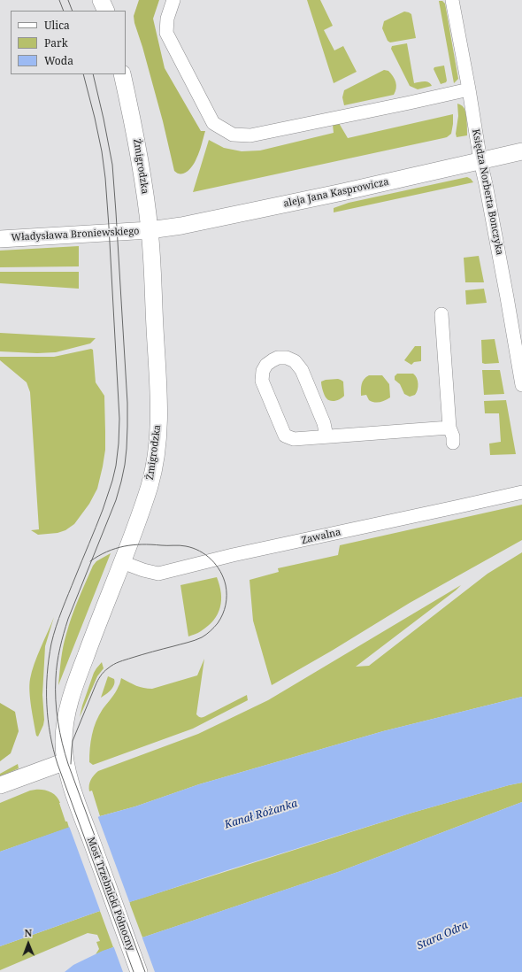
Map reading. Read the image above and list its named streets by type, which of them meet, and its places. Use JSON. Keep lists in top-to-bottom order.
{
  "streets": {
    "street": [
      "Żmigrodzka",
      "Księdza Norberta Bonczyka",
      "aleja Jana Kasprowicza",
      "Władysława Broniewskiego",
      "Zawalna",
      "Most Trzebnicki Północny"
    ]
  },
  "crossings": [
    ["Żmigrodzka", "aleja Jana Kasprowicza"],
    ["Żmigrodzka", "Władysława Broniewskiego"],
    ["Żmigrodzka", "Zawalna"],
    ["Żmigrodzka", "Most Trzebnicki Północny"],
    ["Księdza Norberta Bonczyka", "aleja Jana Kasprowicza"],
    ["aleja Jana Kasprowicza", "Władysława Broniewskiego"]
  ],
  "water": ["Kanał Różanka", "Stara Odra"],
  "legend": ["Ulica", "Park", "Woda"],
  "north": "top"
}
